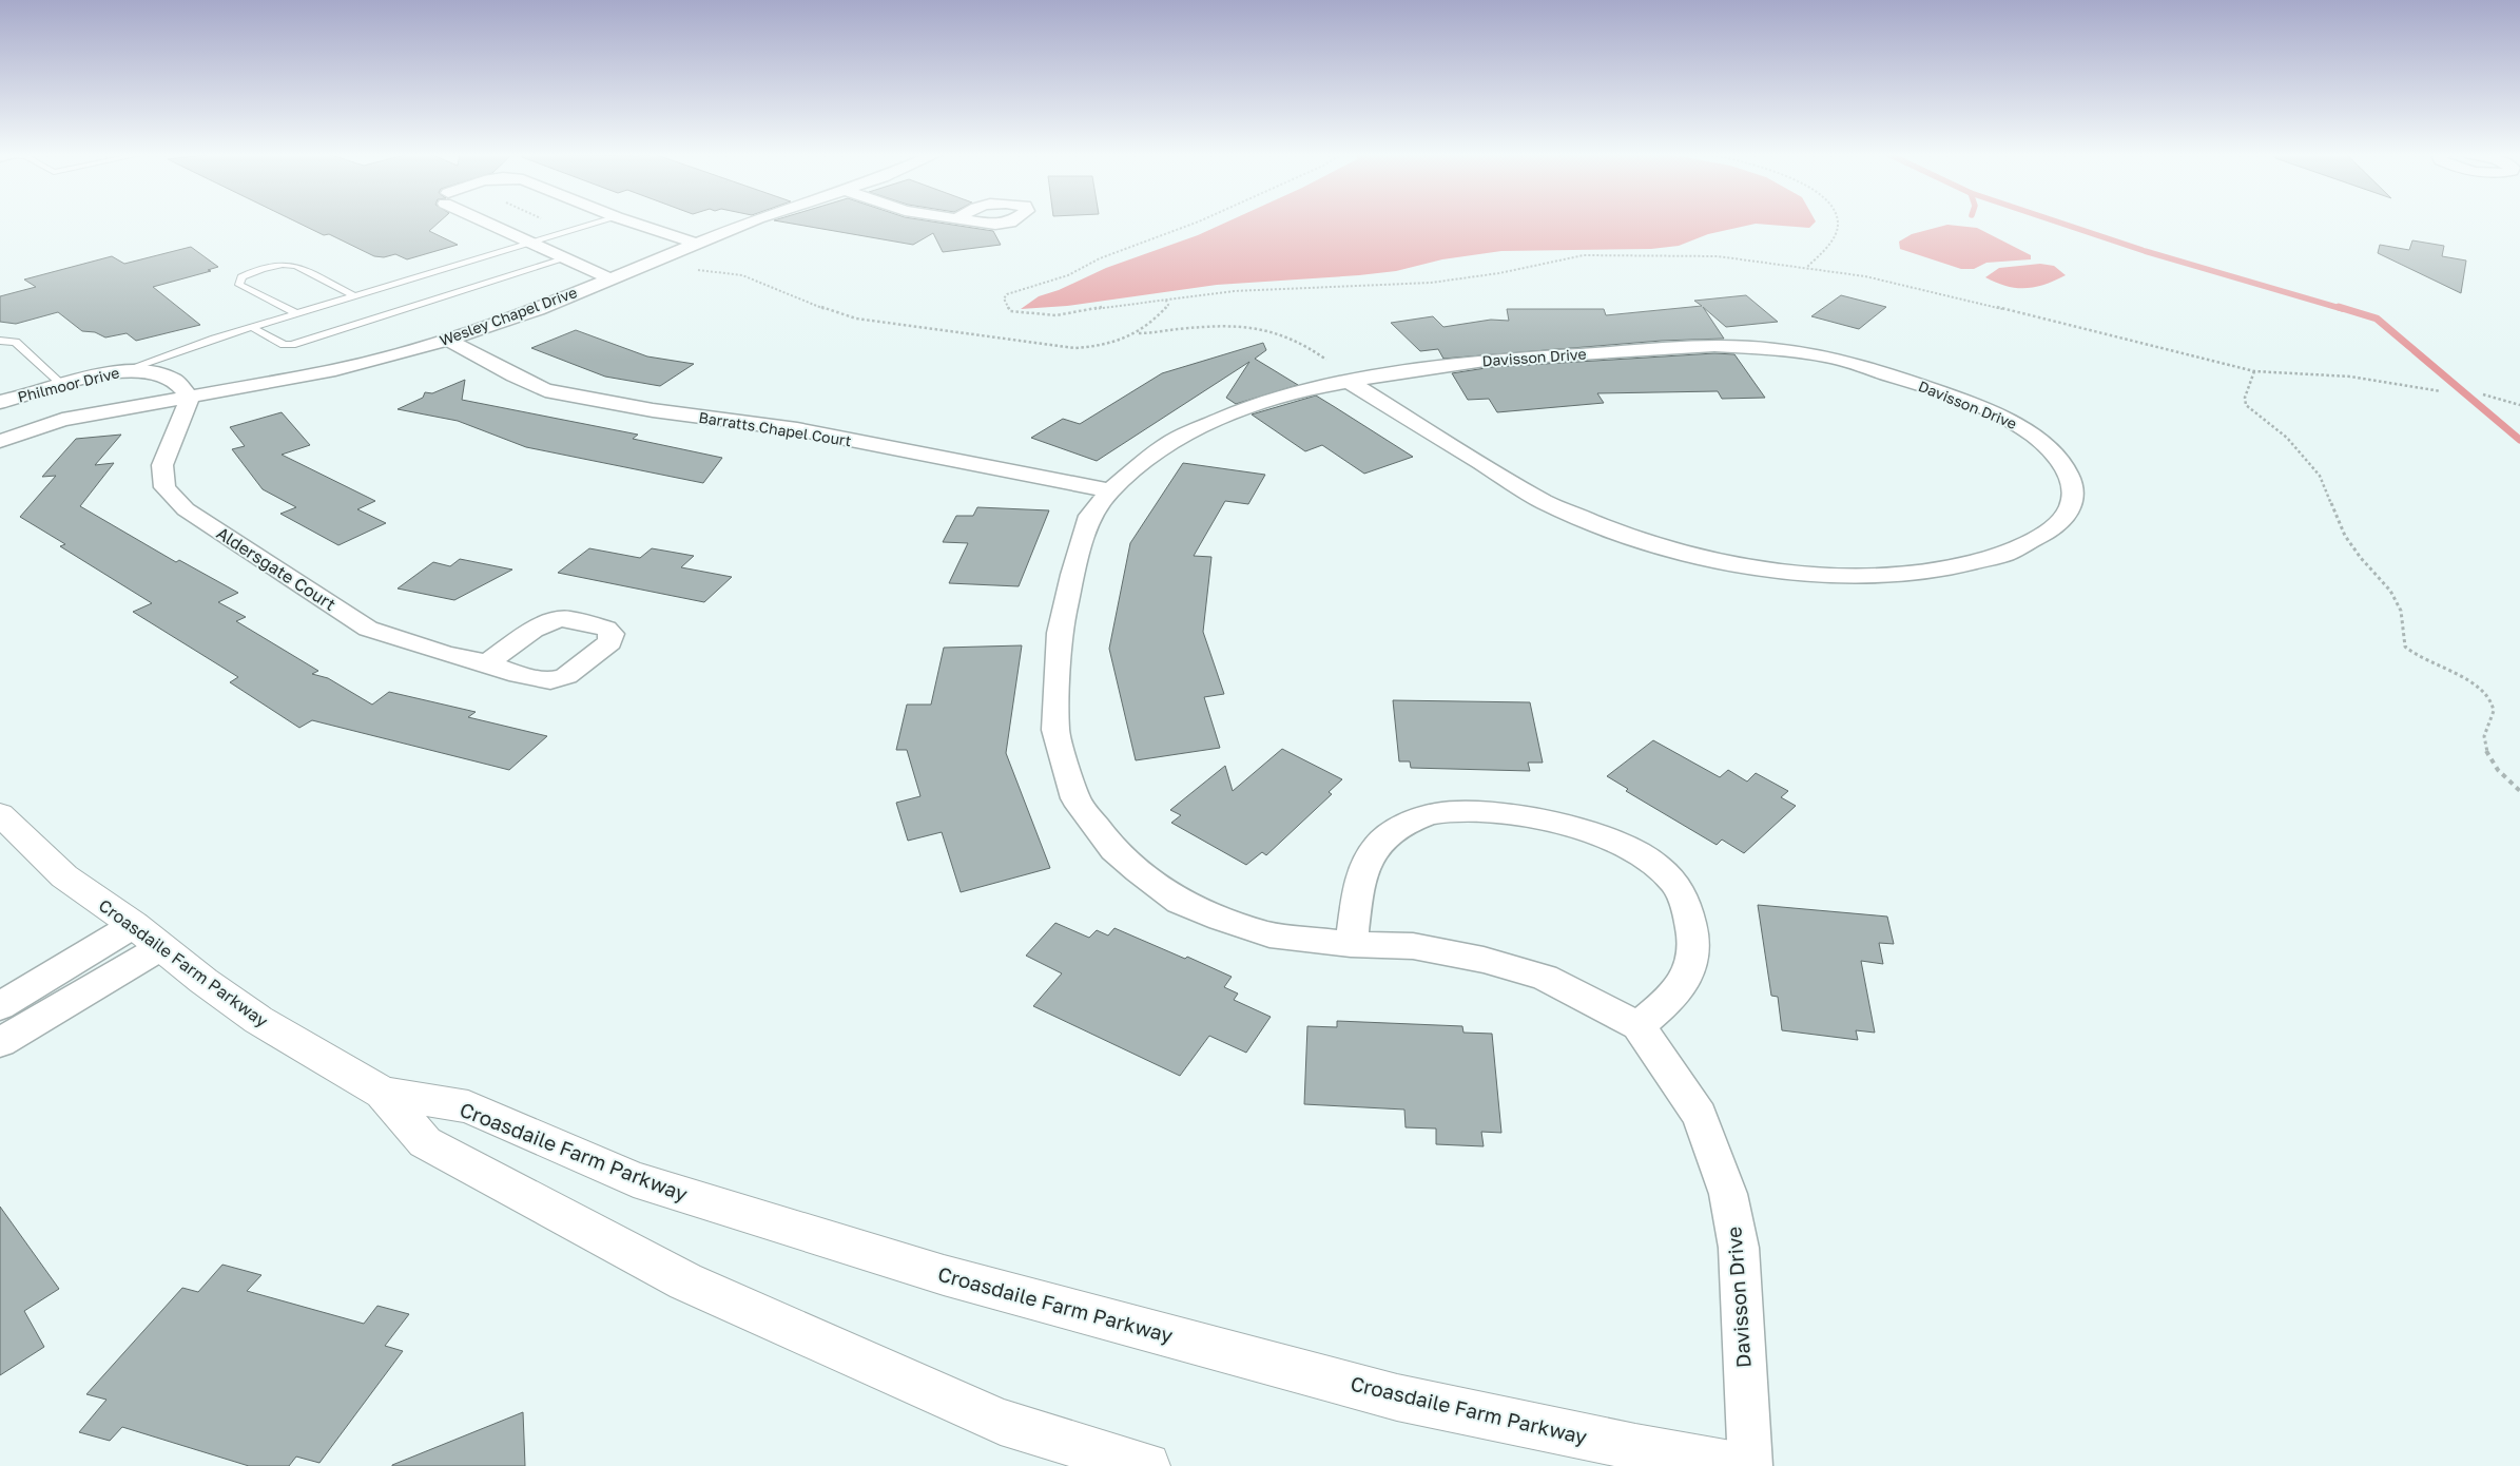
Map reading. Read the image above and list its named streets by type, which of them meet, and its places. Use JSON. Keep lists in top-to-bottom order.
{
  "streets": {
    "street": [
      "Wesley Chapel Drive",
      "Davisson Drive",
      "Philmoor Drive",
      "Barratts Chapel Court",
      "Aldersgate Court",
      "Croasdaile Farm Parkway"
    ]
  },
  "crossings": [
    ["Wesley Chapel Drive", "Philmoor Drive"],
    ["Wesley Chapel Drive", "Barratts Chapel Court"],
    ["Wesley Chapel Drive", "Aldersgate Court"],
    ["Davisson Drive", "Barratts Chapel Court"],
    ["Philmoor Drive", "Aldersgate Court"]
  ]
}
